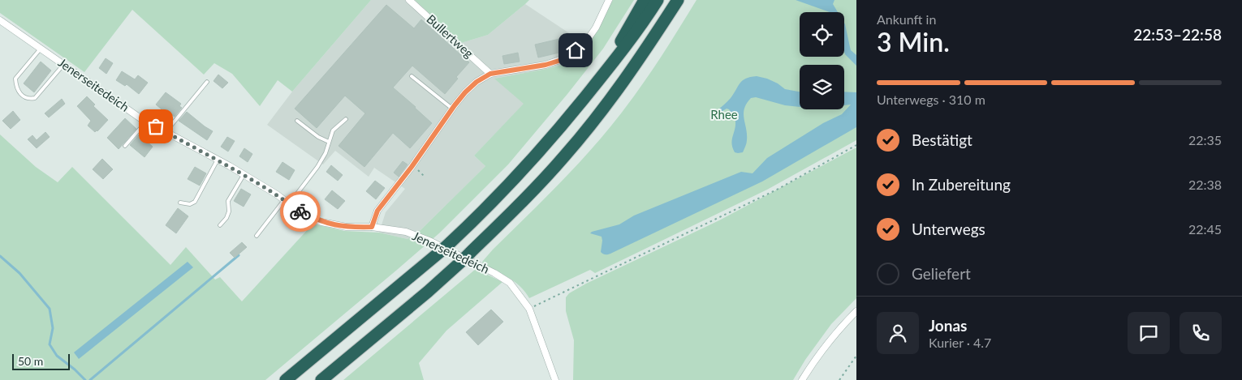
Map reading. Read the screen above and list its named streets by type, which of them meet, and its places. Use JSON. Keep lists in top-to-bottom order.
{
  "streets": {
    "street": ["Bullertweg", "Jenerseitedeich"]
  },
  "parks": ["Rhee"],
  "scale_bar": "50 m",
  "page": {
    "heading": ["3 Min.", "Ankunft in", "22:53–22:58"],
    "panel": ["Jonas", "Kurier · 4.7"],
    "bar": "Unterwegs · 310 m",
    "list": [
      ["Bestätigt", "22:35"],
      ["In Zubereitung", "22:38"],
      ["Unterwegs", "22:45"],
      "Geliefert"
    ],
    "scale": "50 m"
  }
}
